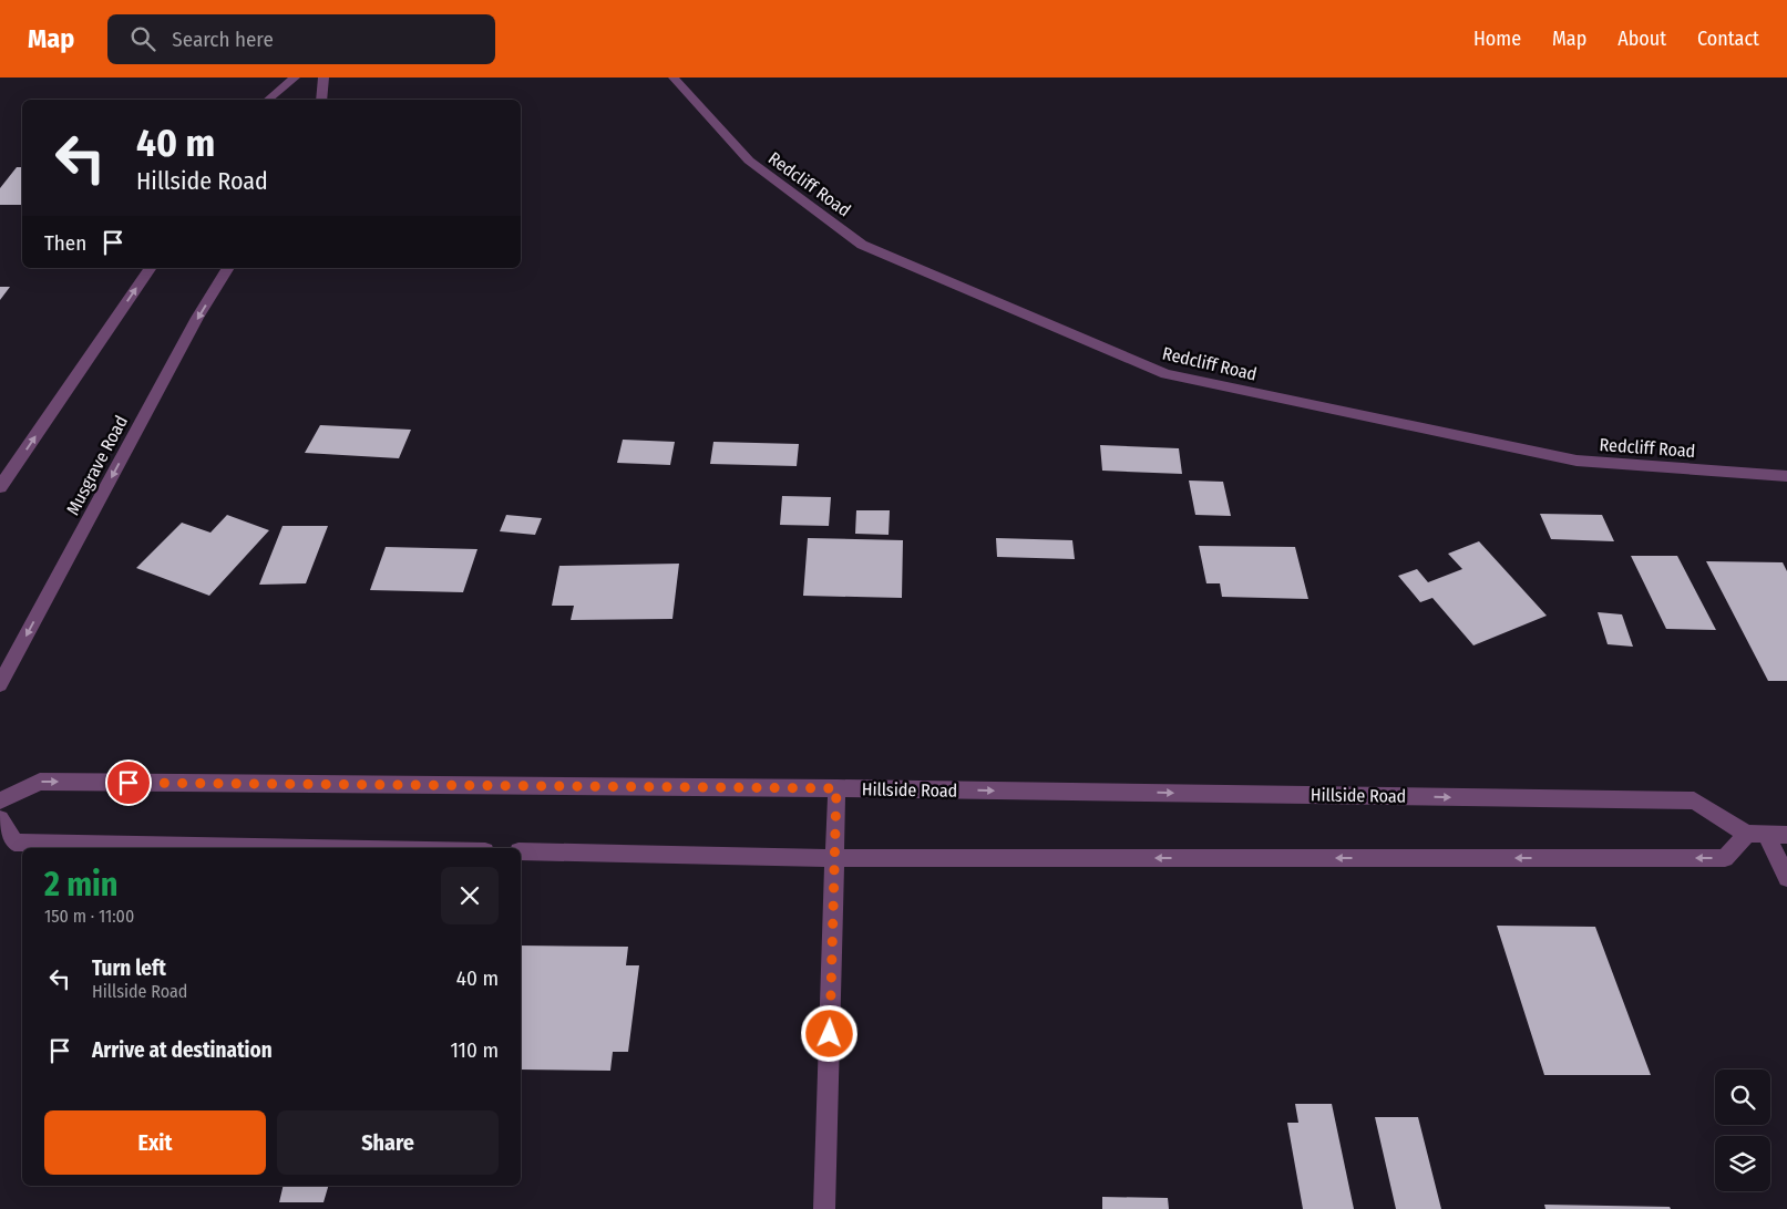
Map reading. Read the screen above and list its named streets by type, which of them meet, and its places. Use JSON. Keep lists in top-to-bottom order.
{
  "streets": {
    "street": ["Redcliff Road", "Musgrave Road", "Hillside Road"]
  },
  "page": {
    "header": "Map",
    "search": "Search here",
    "nav": [
      "Home",
      "Map",
      "About",
      "Contact"
    ],
    "turn": ["40 m", "Hillside Road"],
    "then": "Then",
    "heading": ["2 min", "150 m · 11:00"],
    "list": [
      {
        "name": "Turn left",
        "note": "Hillside Road",
        "value": "40 m"
      },
      {
        "name": "Arrive at destination",
        "value": "110 m"
      }
    ],
    "buttons": ["Exit", "Share"]
  }
}
